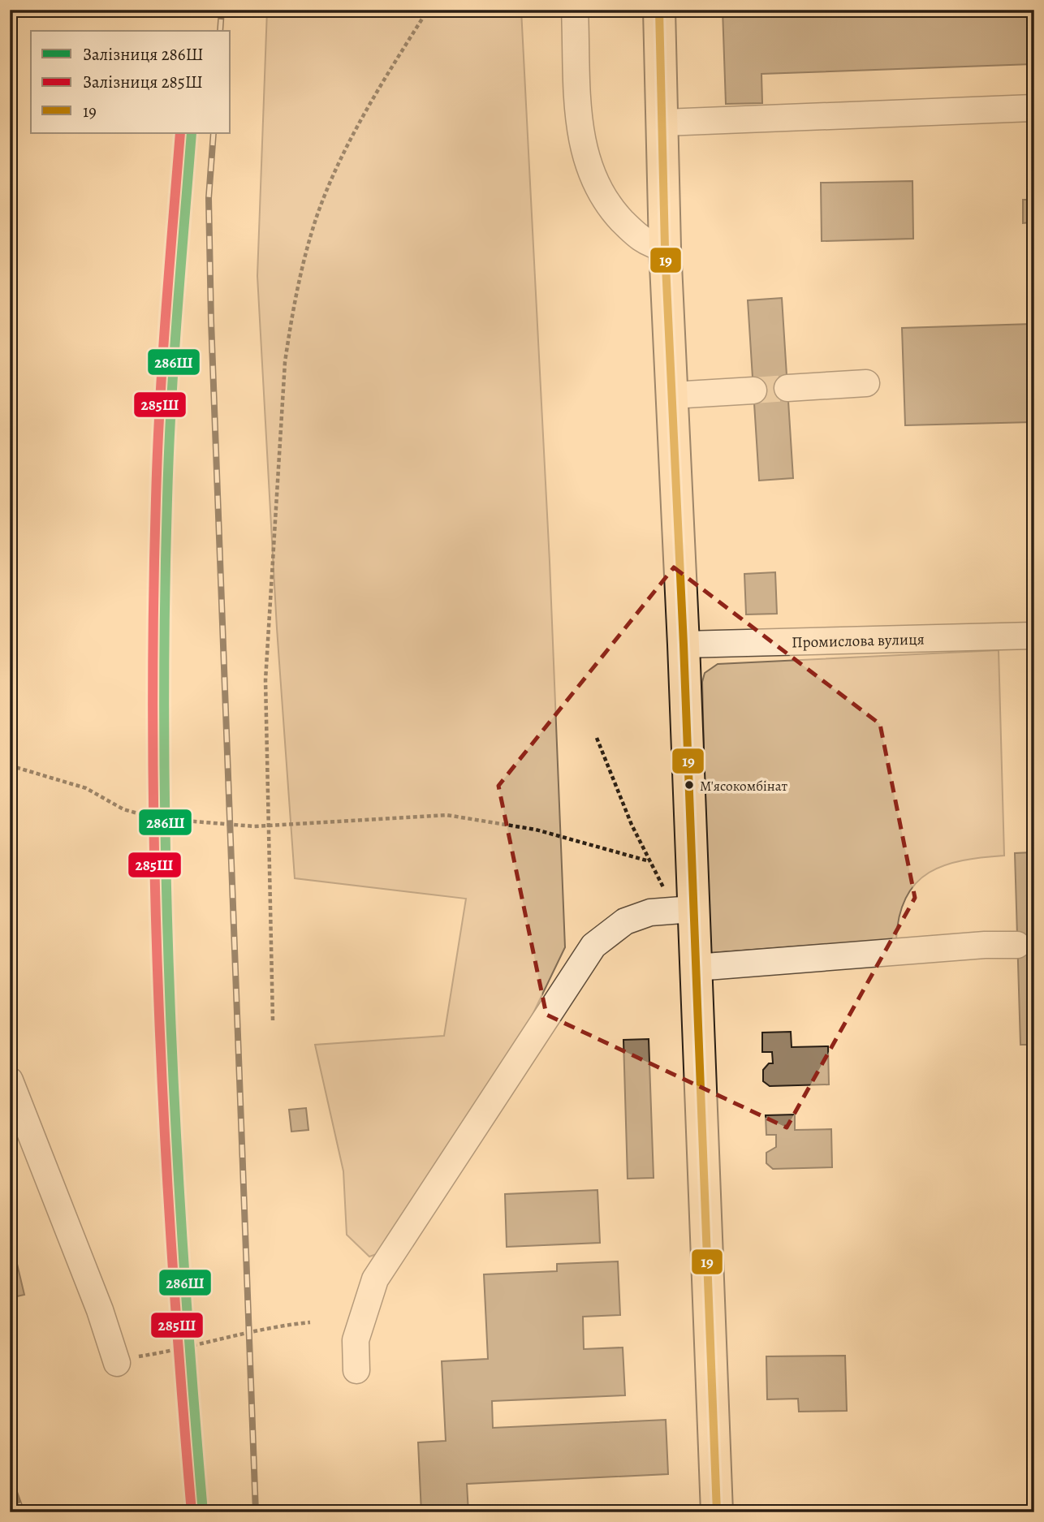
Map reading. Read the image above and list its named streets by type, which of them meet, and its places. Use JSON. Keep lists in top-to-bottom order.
{
  "streets": {
    "street": ["Промислова вулиця"]
  },
  "places": ["М'ясокомбінат"],
  "lines": ["transit line 19", "rail line 286Ш", "rail line 285Ш"],
  "legend": ["Залізниця 286Ш", "Залізниця 285Ш", "19"]
}
